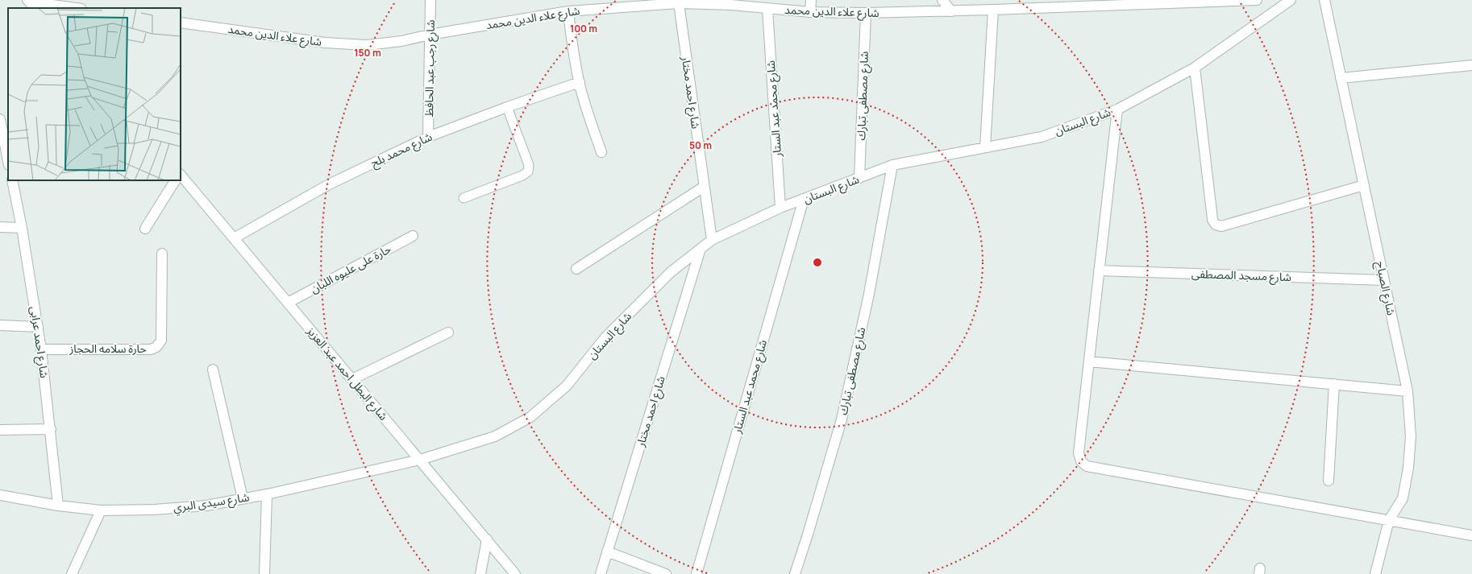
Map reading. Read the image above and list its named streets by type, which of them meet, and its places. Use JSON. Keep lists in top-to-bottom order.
{
  "streets": {
    "street": [
      "شارع علاء الدين محمد",
      "شارع رجب عبد الحافظ",
      "شارع احمد مختار",
      "شارع مصطفى تبارك",
      "شارع محمد عبد الستار",
      "شارع البستان",
      "شارع محمد بلح",
      "حارة على عليوه اللبان",
      "شارع مسجد المصطفى",
      "شارع الصباح",
      "شارع احمد عرابى",
      "حارة سلامه الحجاز",
      "شارع البطل احمد عبد العزيز",
      "شارع سيدى البري"
    ]
  },
  "crossings": [
    ["شارع علاء الدين محمد", "شارع رجب عبد الحافظ"],
    ["شارع علاء الدين محمد", "شارع احمد مختار"],
    ["شارع علاء الدين محمد", "شارع مصطفى تبارك"],
    ["شارع علاء الدين محمد", "شارع محمد عبد الستار"],
    ["شارع رجب عبد الحافظ", "شارع محمد بلح"],
    ["شارع احمد مختار", "شارع البستان"],
    ["شارع مصطفى تبارك", "شارع البستان"],
    ["شارع محمد عبد الستار", "شارع البستان"],
    ["شارع البستان", "شارع البطل احمد عبد العزيز"],
    ["شارع البستان", "شارع سيدى البري"],
    ["شارع محمد بلح", "شارع البطل احمد عبد العزيز"],
    ["حارة على عليوه اللبان", "شارع البطل احمد عبد العزيز"],
    ["شارع مسجد المصطفى", "شارع الصباح"],
    ["شارع احمد عرابى", "حارة سلامه الحجاز"],
    ["شارع احمد عرابى", "شارع سيدى البري"],
    ["شارع البطل احمد عبد العزيز", "شارع سيدى البري"]
  ],
  "rings": ["100 m", "150 m", "50 m"]
}
